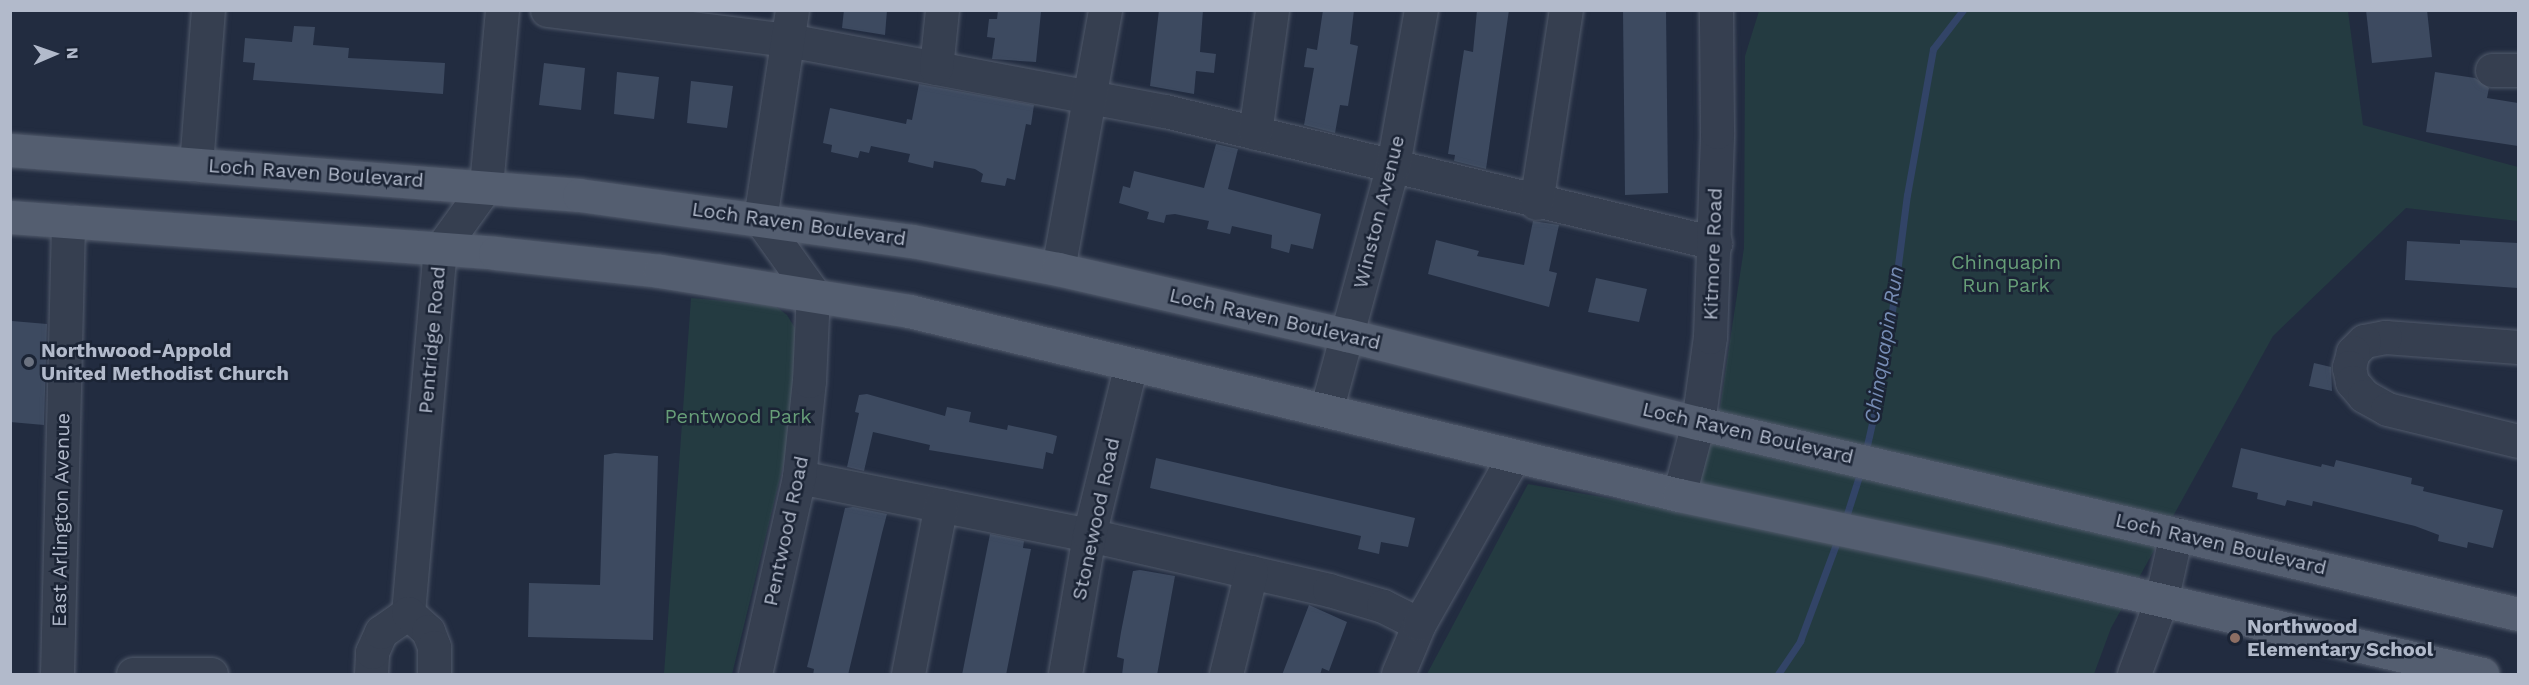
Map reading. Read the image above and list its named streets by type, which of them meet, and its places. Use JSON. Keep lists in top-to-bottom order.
{
  "streets": {
    "main road": ["Loch Raven Boulevard"],
    "street": [
      "Winston Avenue",
      "Kitmore Road",
      "Pentridge Road",
      "Stonewood Road",
      "East Arlington Avenue",
      "Pentwood Road"
    ]
  },
  "crossings": [
    ["Loch Raven Boulevard", "Winston Avenue"],
    ["Loch Raven Boulevard", "Kitmore Road"],
    ["Loch Raven Boulevard", "Pentridge Road"]
  ],
  "water": ["Chinquapin Run"],
  "parks": ["Chinquapin Run Park", "Pentwood Park"],
  "places": ["Northwood-Appold United Methodist Church", "Northwood Elementary School"],
  "north": "right"
}
